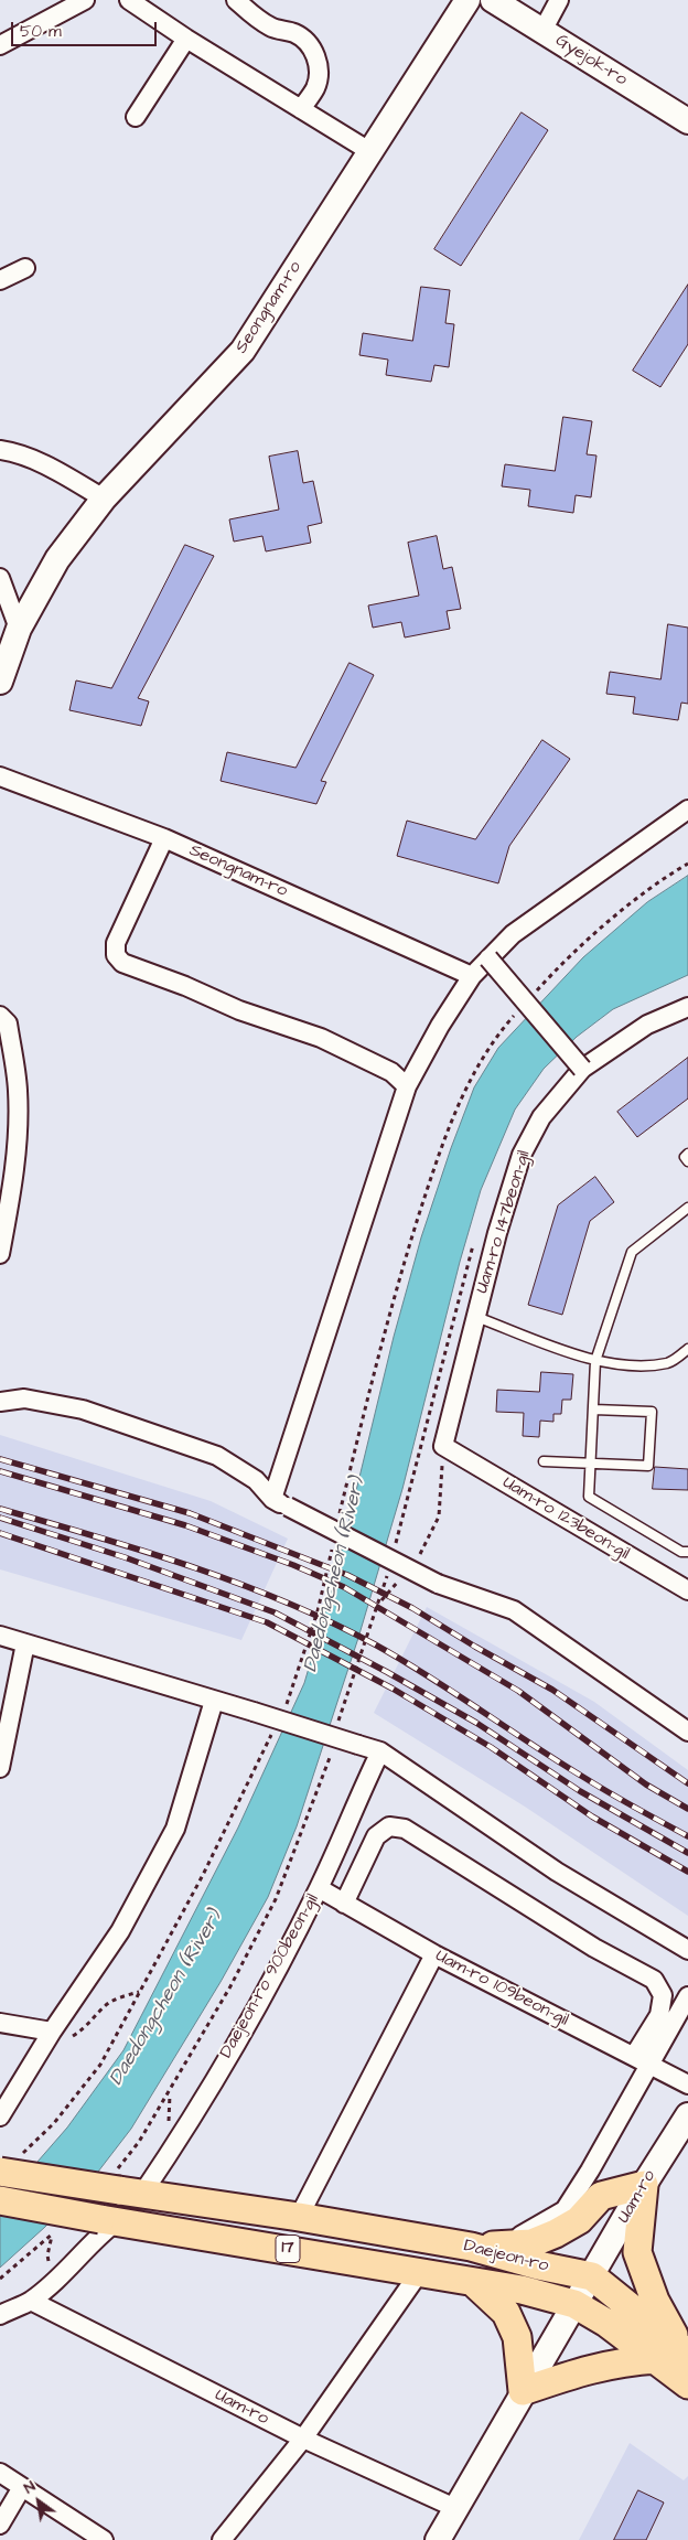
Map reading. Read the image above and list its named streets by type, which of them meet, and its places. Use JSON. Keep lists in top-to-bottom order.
{
  "streets": {
    "main road": [
      "Gyejok-ro",
      "Seongnam-ro",
      "Uam-ro",
      "17",
      "Daejeon-ro"
    ],
    "street": [
      "Uam-ro 147beon-gil",
      "Uam-ro 123beon-gil",
      "Daejeon-ro 900beon-gil",
      "Uam-ro 109beon-gil"
    ]
  },
  "crossings": [
    ["Uam-ro 147beon-gil", "Uam-ro 123beon-gil"],
    ["Daejeon-ro 900beon-gil", "Uam-ro 109beon-gil"],
    ["Daejeon-ro 900beon-gil", "Daejeon-ro"],
    ["Uam-ro", "Daejeon-ro"],
    ["17", "Daejeon-ro"]
  ],
  "water": ["Daedongcheon (River)"],
  "scale_bar": "50 m",
  "north": "top left"
}
